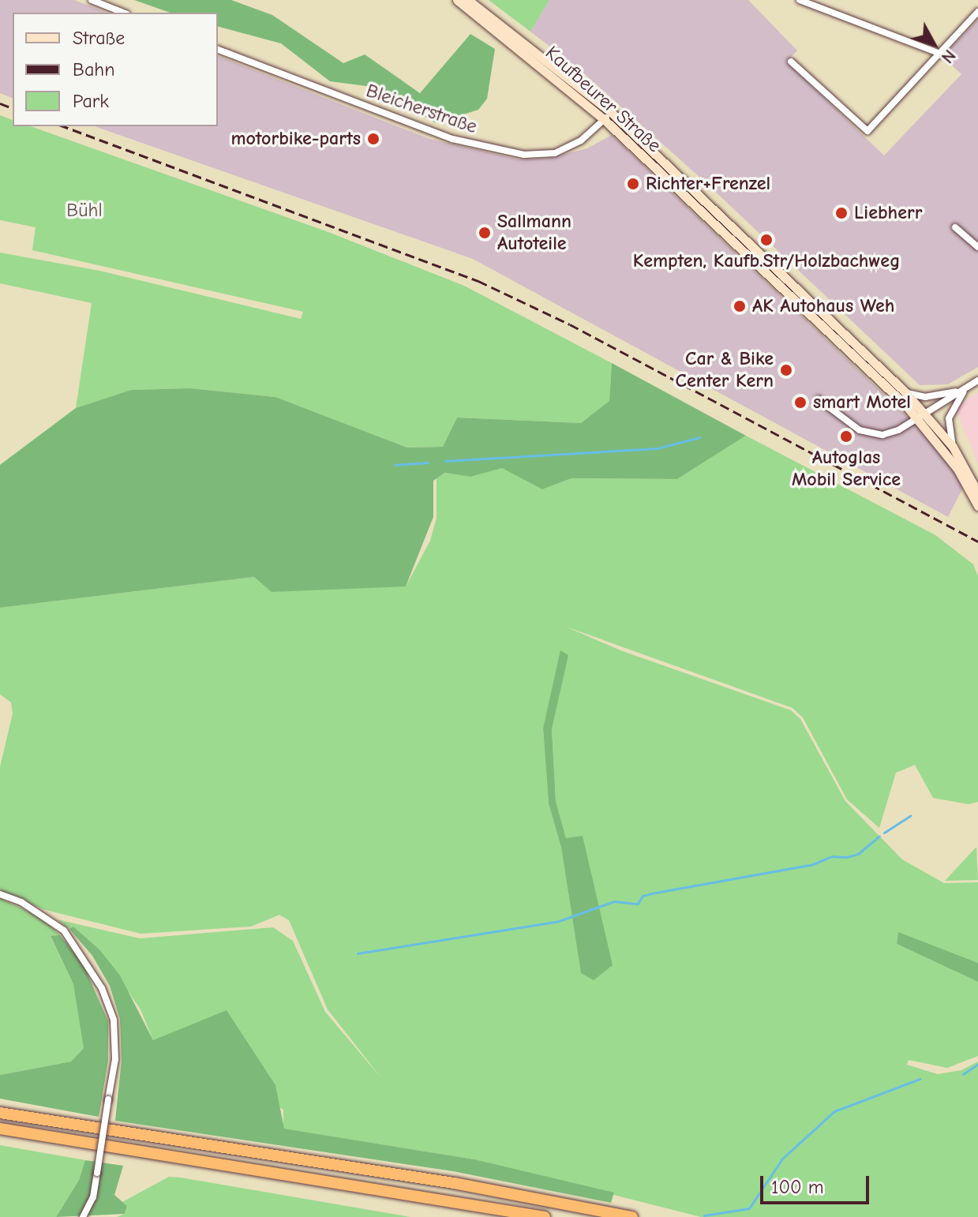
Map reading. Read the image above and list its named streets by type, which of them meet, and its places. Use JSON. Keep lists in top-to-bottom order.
{
  "streets": {
    "main road": ["Kaufbeurer Straße"],
    "street": ["Bleicherstraße"]
  },
  "crossings": [
    ["Kaufbeurer Straße", "Bleicherstraße"]
  ],
  "parks": ["Bühl"],
  "places": [
    "motorbike-parts",
    "Richter+Frenzel",
    "Liebherr",
    "Sallmann Autoteile",
    "Kempten, Kaufb.Str/Holzbachweg",
    "AK Autohaus Weh",
    "Car & Bike Center Kern",
    "smart Motel",
    "Autoglas Mobil Service"
  ],
  "legend": ["Straße", "Bahn", "Park"],
  "scale_bar": "100 m",
  "north": "bottom right"
}
